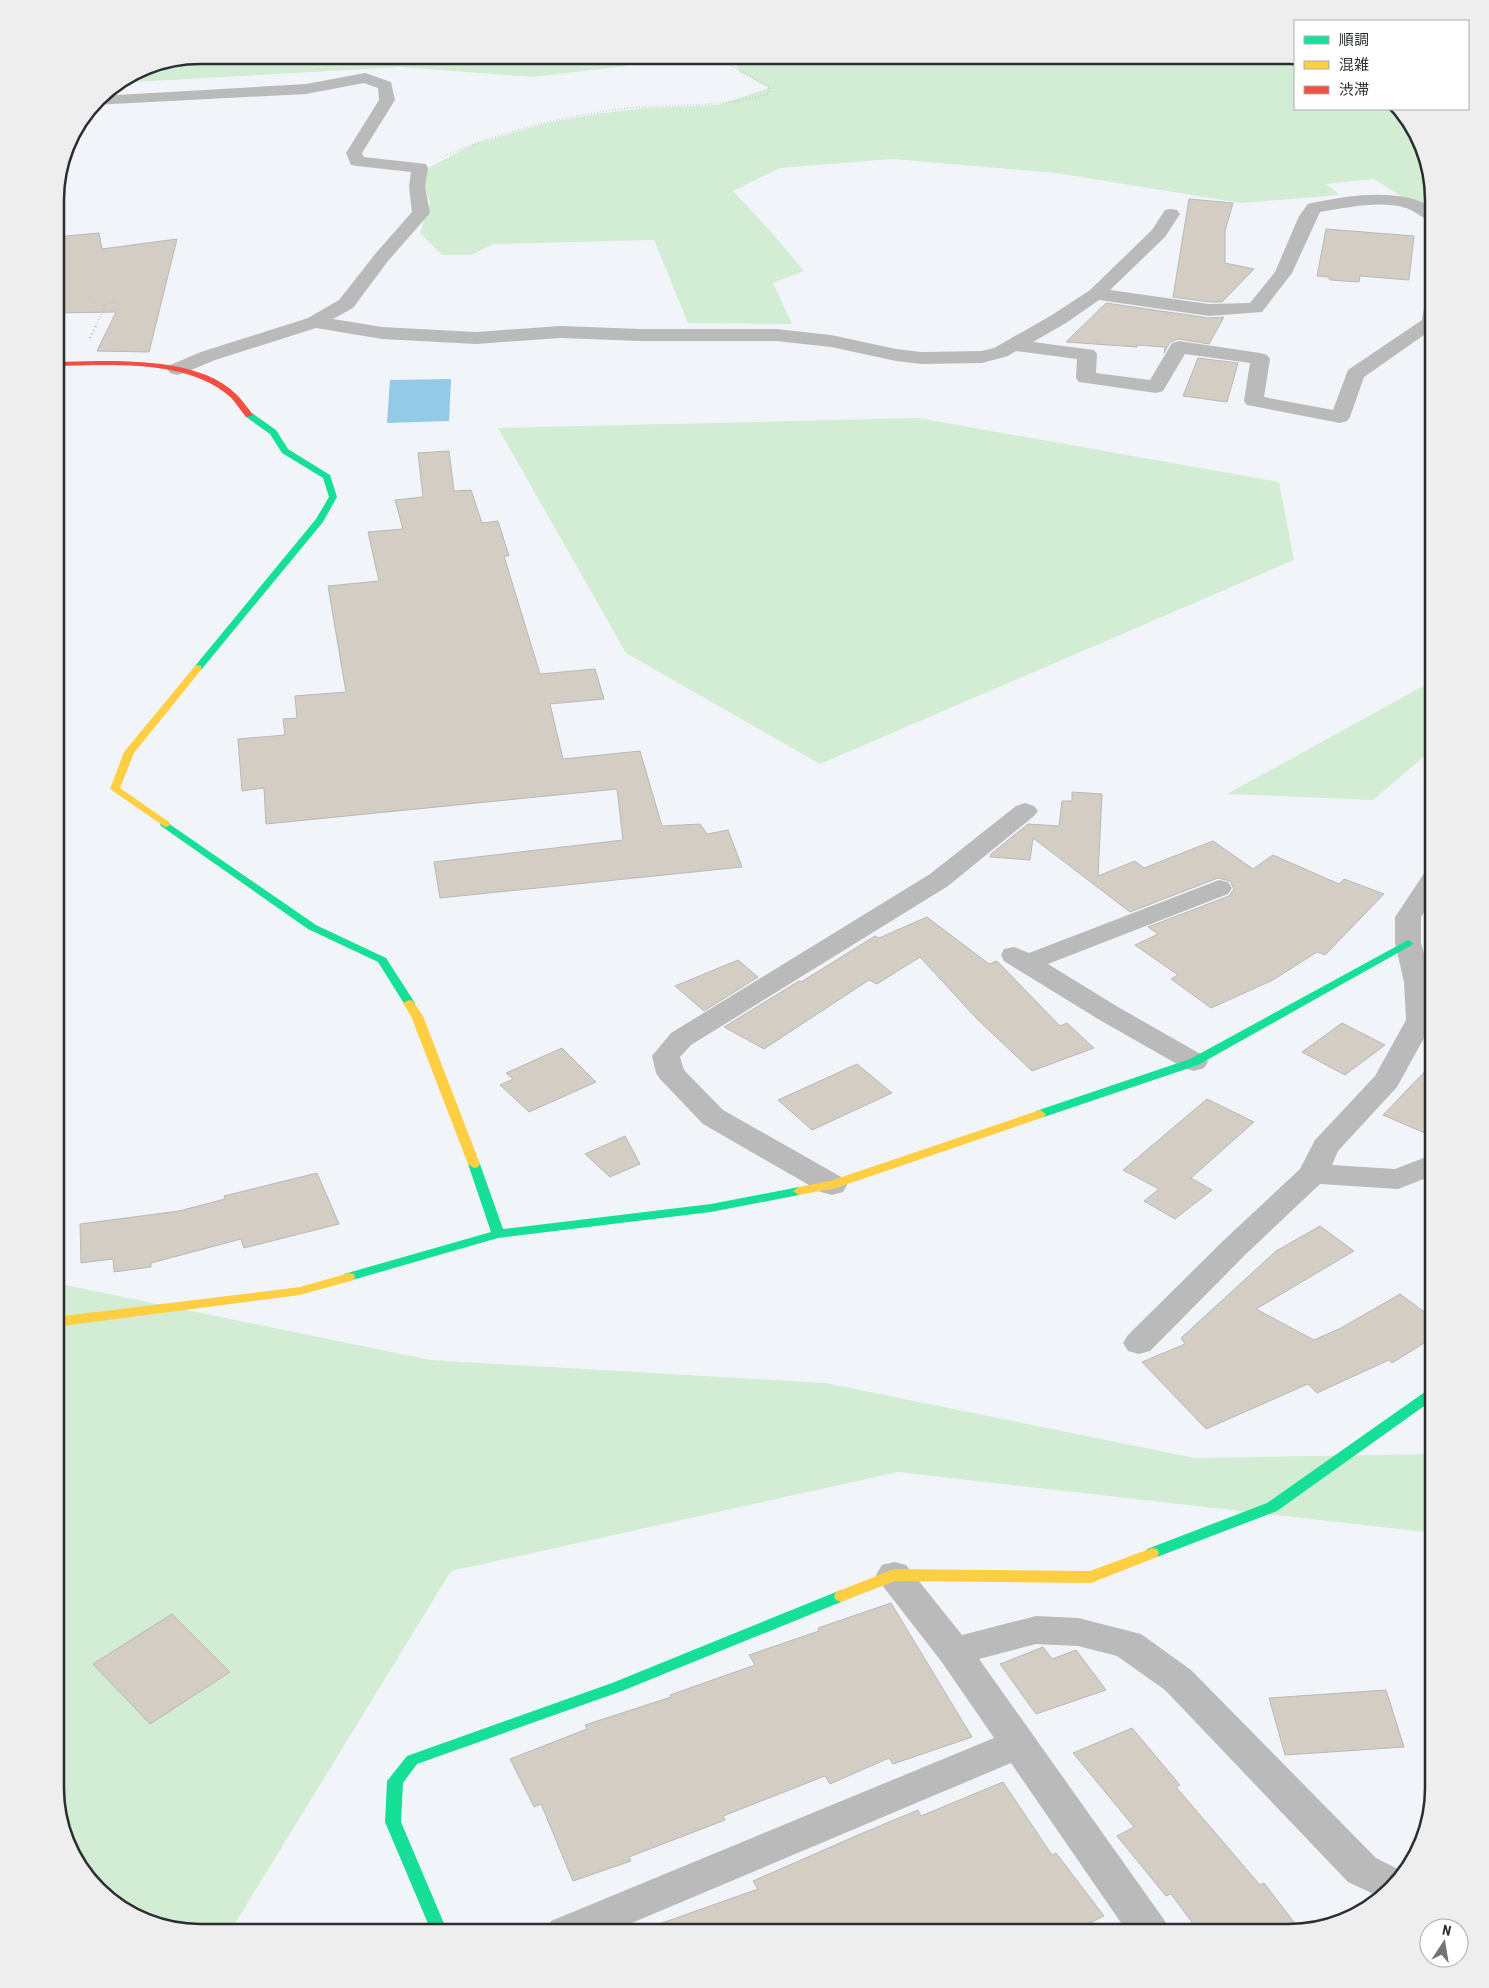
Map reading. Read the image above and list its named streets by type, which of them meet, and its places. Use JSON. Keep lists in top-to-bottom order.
{
  "legend": ["順調", "混雑", "渋滞"],
  "north": "top"
}
